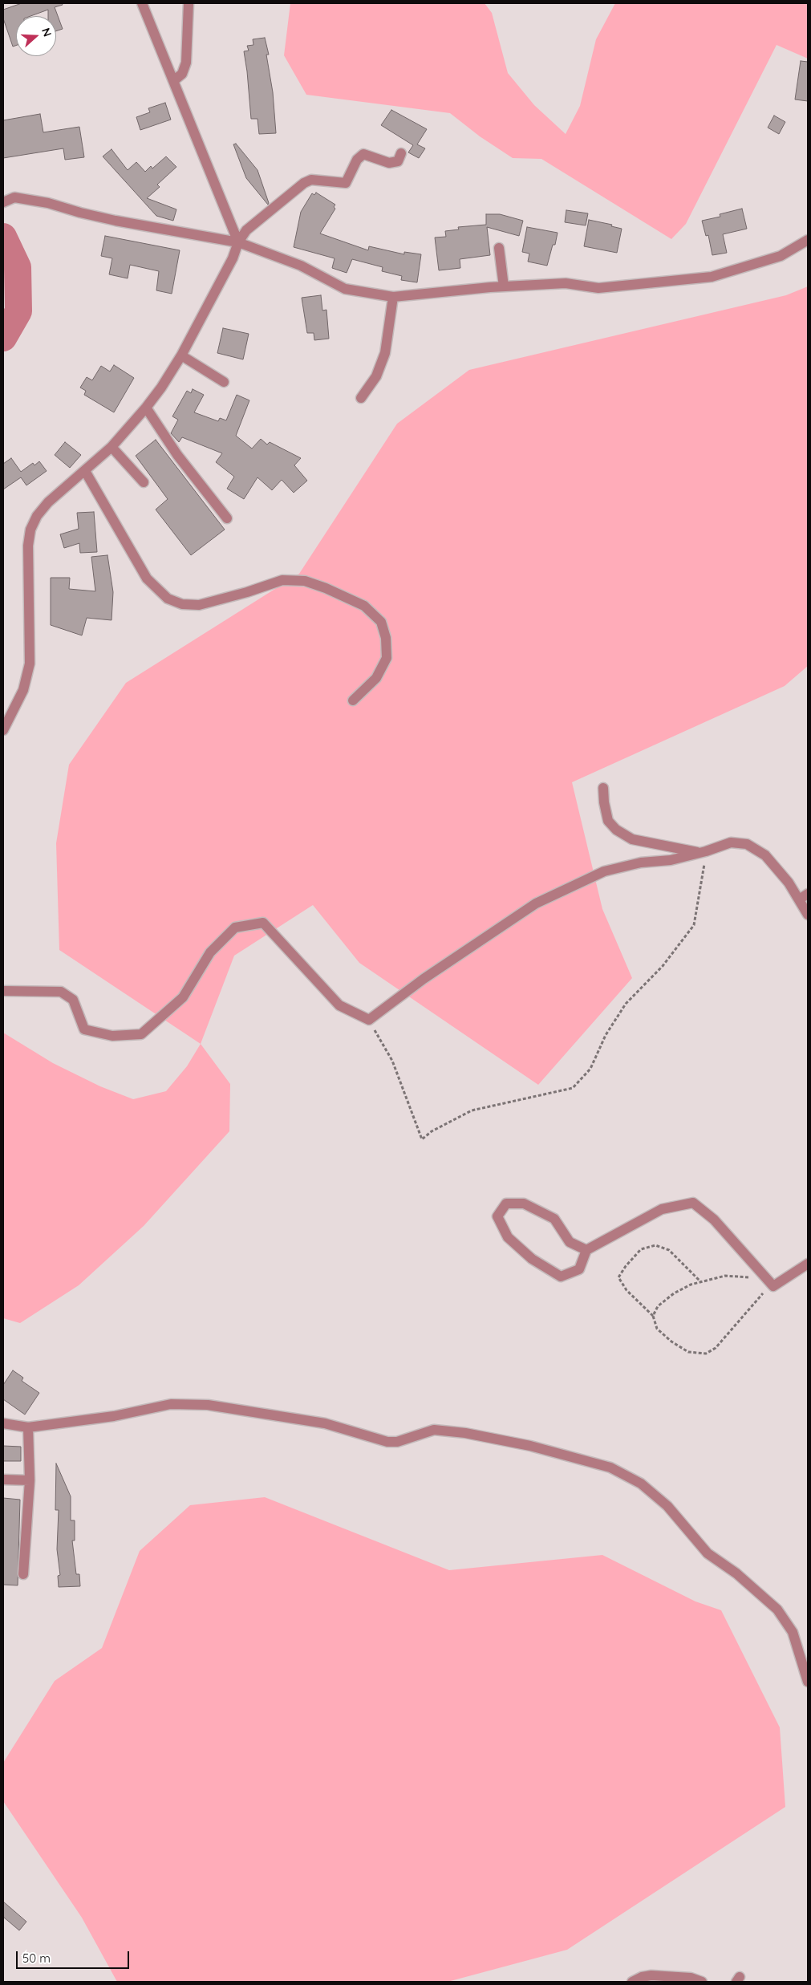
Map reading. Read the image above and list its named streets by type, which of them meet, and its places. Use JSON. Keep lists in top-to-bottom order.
{
  "scale_bar": "50 m",
  "north": "right"
}
